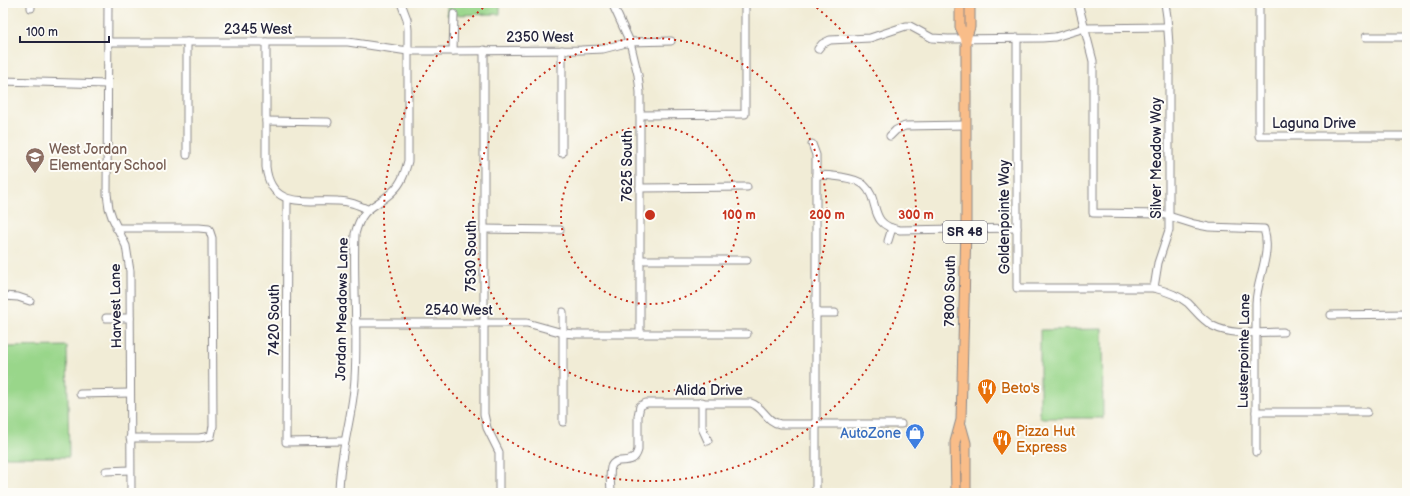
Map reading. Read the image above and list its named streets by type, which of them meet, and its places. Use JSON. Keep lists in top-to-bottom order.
{
  "streets": {
    "main road": ["SR 48", "7800 South"],
    "street": [
      "2345 West",
      "2350 West",
      "Laguna Drive",
      "Silver Meadow Way",
      "7625 South",
      "Goldenpointe Way",
      "7530 South",
      "Harvest Lane",
      "Jordan Meadows Lane",
      "2540 West",
      "7420 South",
      "Lusterpointe Lane",
      "Alida Drive"
    ]
  },
  "crossings": [
    ["2345 West", "2350 West"],
    ["2345 West", "Harvest Lane"],
    ["2345 West", "Jordan Meadows Lane"],
    ["2350 West", "7625 South"],
    ["2350 West", "7530 South"],
    ["2350 West", "Jordan Meadows Lane"],
    ["Silver Meadow Way", "Goldenpointe Way"],
    ["Silver Meadow Way", "Lusterpointe Lane"],
    ["7625 South", "2540 West"],
    ["Goldenpointe Way", "Lusterpointe Lane"],
    ["7530 South", "2540 West"],
    ["Jordan Meadows Lane", "2540 West"],
    ["Jordan Meadows Lane", "7420 South"]
  ],
  "places": {
    "school or university": ["West Jordan Elementary School"],
    "restaurant": ["Beto's", "Pizza Hut Express"],
    "shop": ["AutoZone"]
  },
  "scale_bar": "100 m",
  "rings": ["100 m", "200 m", "300 m"]
}
